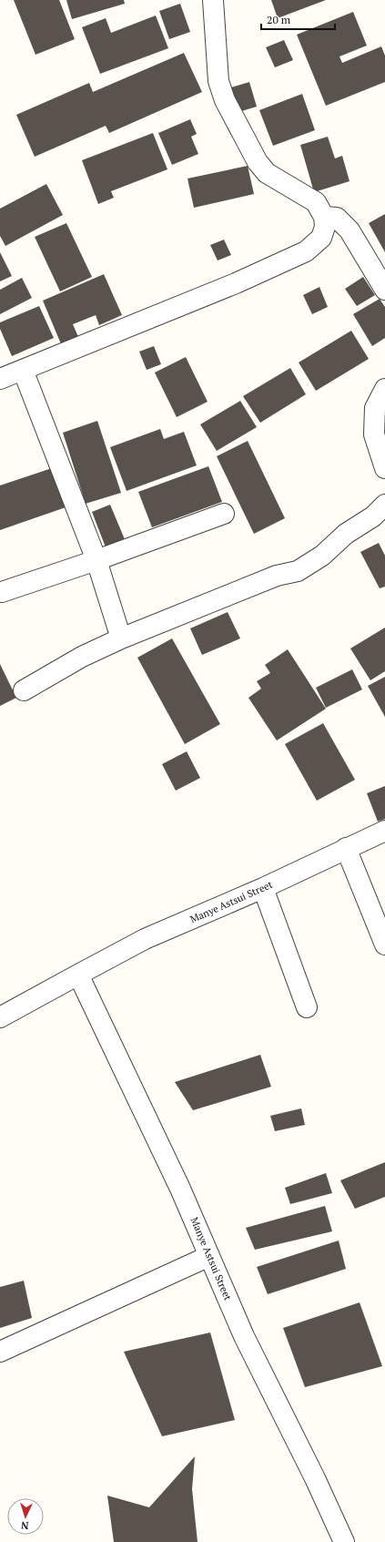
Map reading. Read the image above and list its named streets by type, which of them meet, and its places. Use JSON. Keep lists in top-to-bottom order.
{
  "streets": {
    "street": ["Manye Astsui Street"]
  },
  "scale_bar": "20 m",
  "north": "bottom"
}
